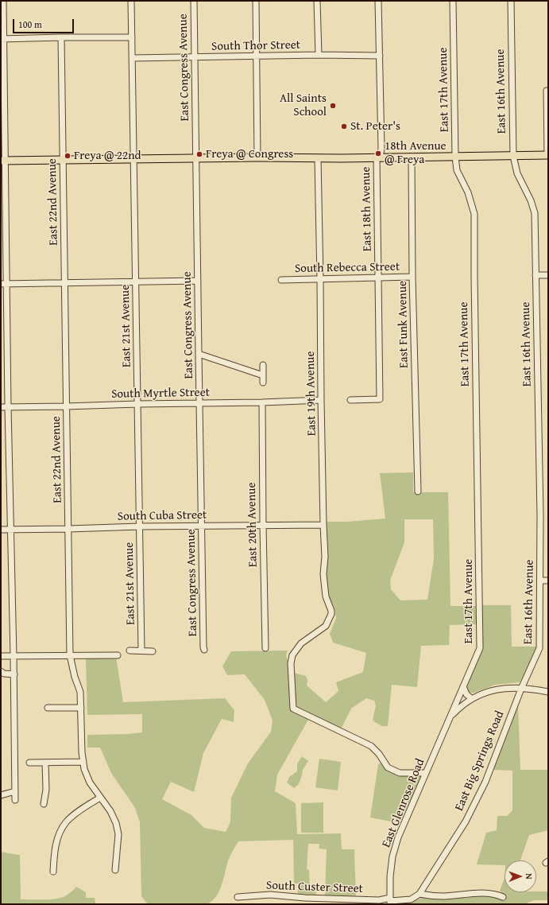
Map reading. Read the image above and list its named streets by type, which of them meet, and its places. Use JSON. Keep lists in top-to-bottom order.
{
  "streets": {
    "street": [
      "South Thor Street",
      "East Congress Avenue",
      "East 17th Avenue",
      "East 16th Avenue",
      "East 22nd Avenue",
      "East 18th Avenue",
      "South Rebecca Street",
      "East Funk Avenue",
      "East 21st Avenue",
      "South Myrtle Street",
      "East 19th Avenue",
      "South Cuba Street",
      "East 20th Avenue",
      "East Big Springs Road",
      "East Glenrose Road",
      "South Custer Street"
    ]
  },
  "crossings": [
    ["South Thor Street", "East Congress Avenue"],
    ["South Thor Street", "East 18th Avenue"],
    ["South Thor Street", "East 21st Avenue"],
    ["East Congress Avenue", "South Myrtle Street"],
    ["East Congress Avenue", "South Cuba Street"],
    ["East 17th Avenue", "East Glenrose Road"],
    ["East 16th Avenue", "East Big Springs Road"],
    ["East 22nd Avenue", "South Myrtle Street"],
    ["East 22nd Avenue", "South Cuba Street"],
    ["East 18th Avenue", "South Rebecca Street"],
    ["South Rebecca Street", "East Funk Avenue"],
    ["South Rebecca Street", "East 19th Avenue"],
    ["East 21st Avenue", "South Myrtle Street"],
    ["East 21st Avenue", "South Cuba Street"],
    ["South Myrtle Street", "East 19th Avenue"],
    ["South Myrtle Street", "East 20th Avenue"],
    ["East 19th Avenue", "South Cuba Street"],
    ["East 19th Avenue", "East Glenrose Road"],
    ["South Cuba Street", "East 20th Avenue"],
    ["East Glenrose Road", "South Custer Street"]
  ],
  "places": [
    "All Saints School",
    "St. Peter's",
    "18th Avenue @ Freya",
    "Freya @ Congress",
    "Freya @ 22nd"
  ],
  "scale_bar": "100 m",
  "north": "right"
}
